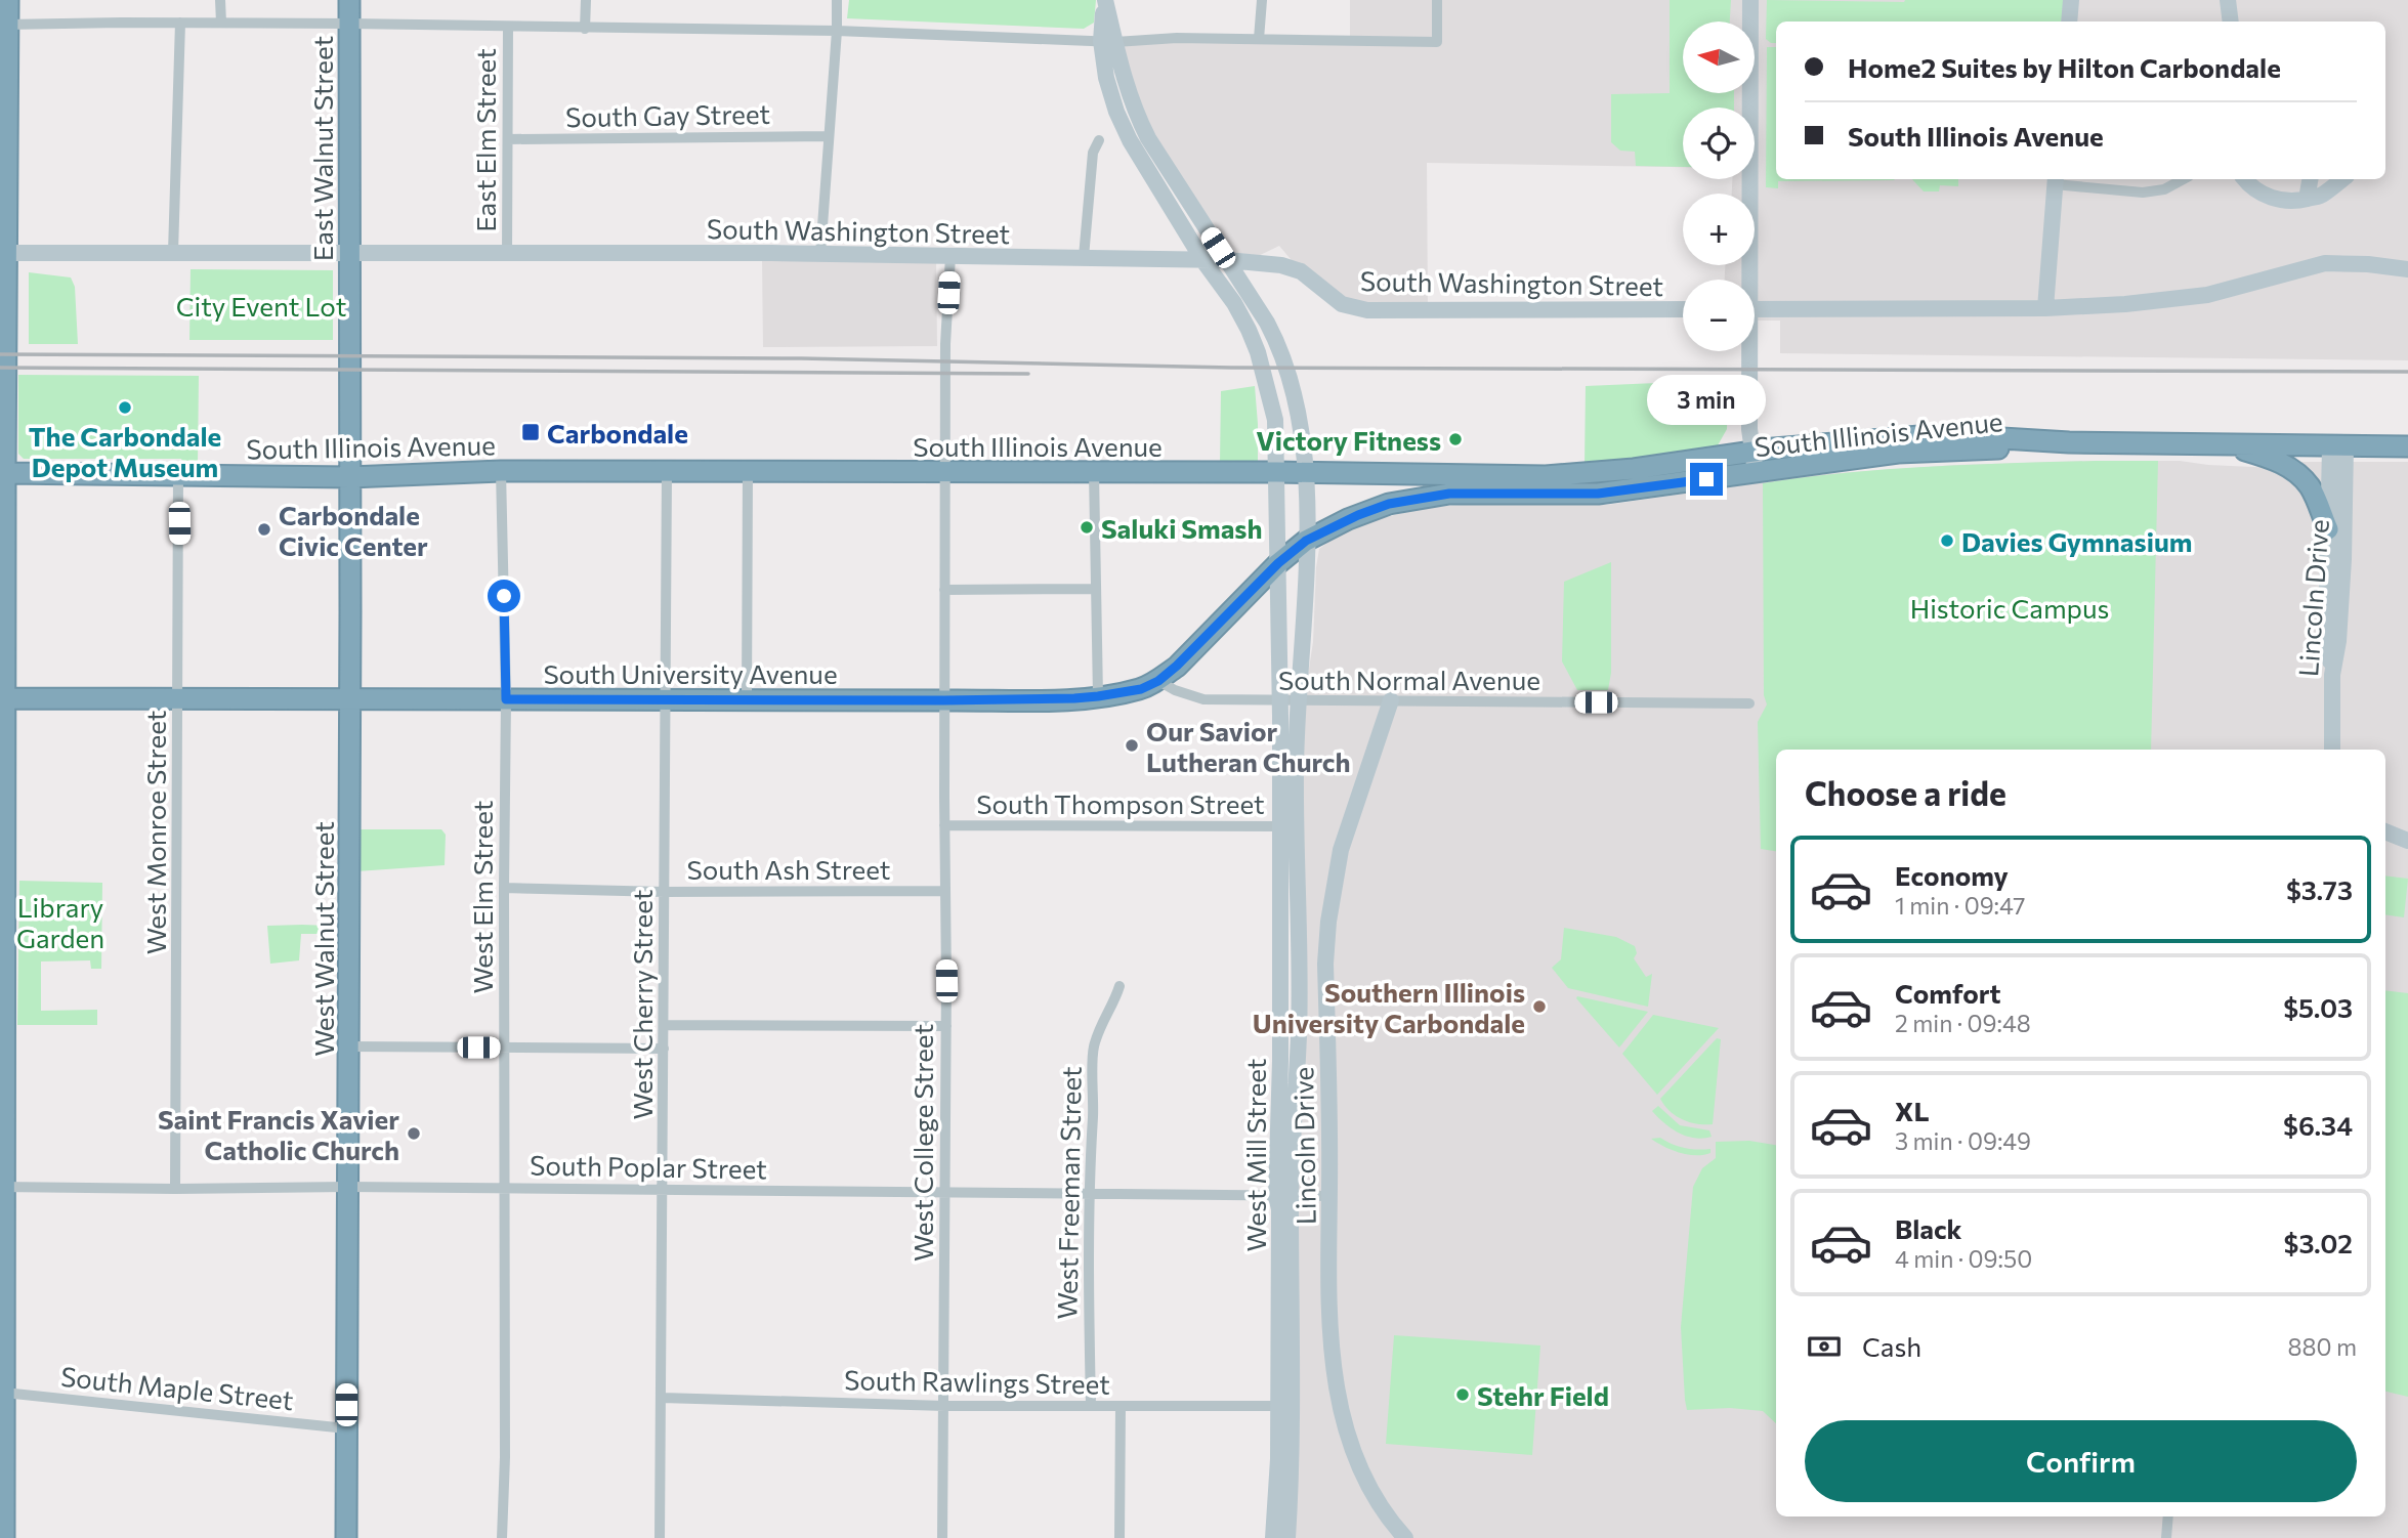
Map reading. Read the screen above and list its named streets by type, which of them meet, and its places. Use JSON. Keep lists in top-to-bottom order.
{
  "streets": {
    "highway": [
      "East Walnut Street",
      "South Illinois Avenue",
      "South University Avenue",
      "West Walnut Street"
    ],
    "street": [
      "South Gay Street",
      "East Elm Street",
      "South Washington Street",
      "Lincoln Drive",
      "South Normal Avenue",
      "South Thompson Street",
      "West Monroe Street",
      "South Ash Street",
      "West Elm Street",
      "West Cherry Street",
      "West College Street",
      "West Mill Street",
      "South Poplar Street",
      "West Freeman Street",
      "South Rawlings Street",
      "South Maple Street"
    ]
  },
  "crossings": [
    ["South Gay Street", "East Elm Street"],
    ["East Elm Street", "South Washington Street"],
    ["East Walnut Street", "South Washington Street"],
    ["East Walnut Street", "West Walnut Street"],
    ["South Washington Street", "West College Street"],
    ["South Washington Street", "West Mill Street"],
    ["South Illinois Avenue", "Lincoln Drive"],
    ["South Illinois Avenue", "South University Avenue"],
    ["South Illinois Avenue", "South Normal Avenue"],
    ["South Illinois Avenue", "West Monroe Street"],
    ["South Illinois Avenue", "West Elm Street"],
    ["South Illinois Avenue", "West Walnut Street"],
    ["South Illinois Avenue", "West Cherry Street"],
    ["South Illinois Avenue", "West College Street"],
    ["South Illinois Avenue", "West Mill Street"],
    ["Lincoln Drive", "South Normal Avenue"],
    ["Lincoln Drive", "South Poplar Street"],
    ["South University Avenue", "South Normal Avenue"],
    ["South University Avenue", "West Monroe Street"],
    ["South University Avenue", "West Elm Street"],
    ["South University Avenue", "West Walnut Street"],
    ["South University Avenue", "West Cherry Street"],
    ["South University Avenue", "West College Street"],
    ["South Normal Avenue", "West Mill Street"],
    ["South Thompson Street", "West College Street"],
    ["South Thompson Street", "West Mill Street"],
    ["West Monroe Street", "South Poplar Street"],
    ["South Ash Street", "West Elm Street"],
    ["South Ash Street", "West Cherry Street"],
    ["South Ash Street", "West College Street"],
    ["West Elm Street", "South Poplar Street"],
    ["West Walnut Street", "South Poplar Street"],
    ["West Walnut Street", "South Maple Street"],
    ["West Cherry Street", "South Poplar Street"],
    ["West Cherry Street", "South Rawlings Street"],
    ["West College Street", "South Poplar Street"],
    ["West College Street", "South Rawlings Street"],
    ["West Mill Street", "South Poplar Street"],
    ["West Mill Street", "South Rawlings Street"],
    ["South Poplar Street", "West Freeman Street"],
    ["West Freeman Street", "South Rawlings Street"]
  ],
  "parks": ["City Event Lot", "Historic Campus", "Library Garden"],
  "places": {
    "other": [
      "The Carbondale Depot Museum",
      "Victory Fitness",
      "Saluki Smash",
      "Carbondale Civic Center",
      "Davies Gymnasium",
      "Our Savior Lutheran Church",
      "Southern Illinois University Carbondale",
      "Saint Francis Xavier Catholic Church",
      "Stehr Field"
    ],
    "transit": ["Carbondale"]
  },
  "north": "left",
  "page": {
    "map_buttons": ["+", "−"],
    "banner": ["Home2 Suites by Hilton Carbondale", "South Illinois Avenue"],
    "bubble": "3 min",
    "heading": "Choose a ride",
    "list": [
      {
        "name": "Economy",
        "note": "1 min · 09:47",
        "value": "$3.73"
      },
      {
        "name": "Comfort",
        "note": "2 min · 09:48",
        "value": "$5.03"
      },
      {
        "name": "XL",
        "note": "3 min · 09:49",
        "value": "$6.34"
      },
      {
        "name": "Black",
        "note": "4 min · 09:50",
        "value": "$3.02"
      }
    ],
    "pay": ["Cash", "880 m"],
    "buttons": "Confirm"
  }
}
